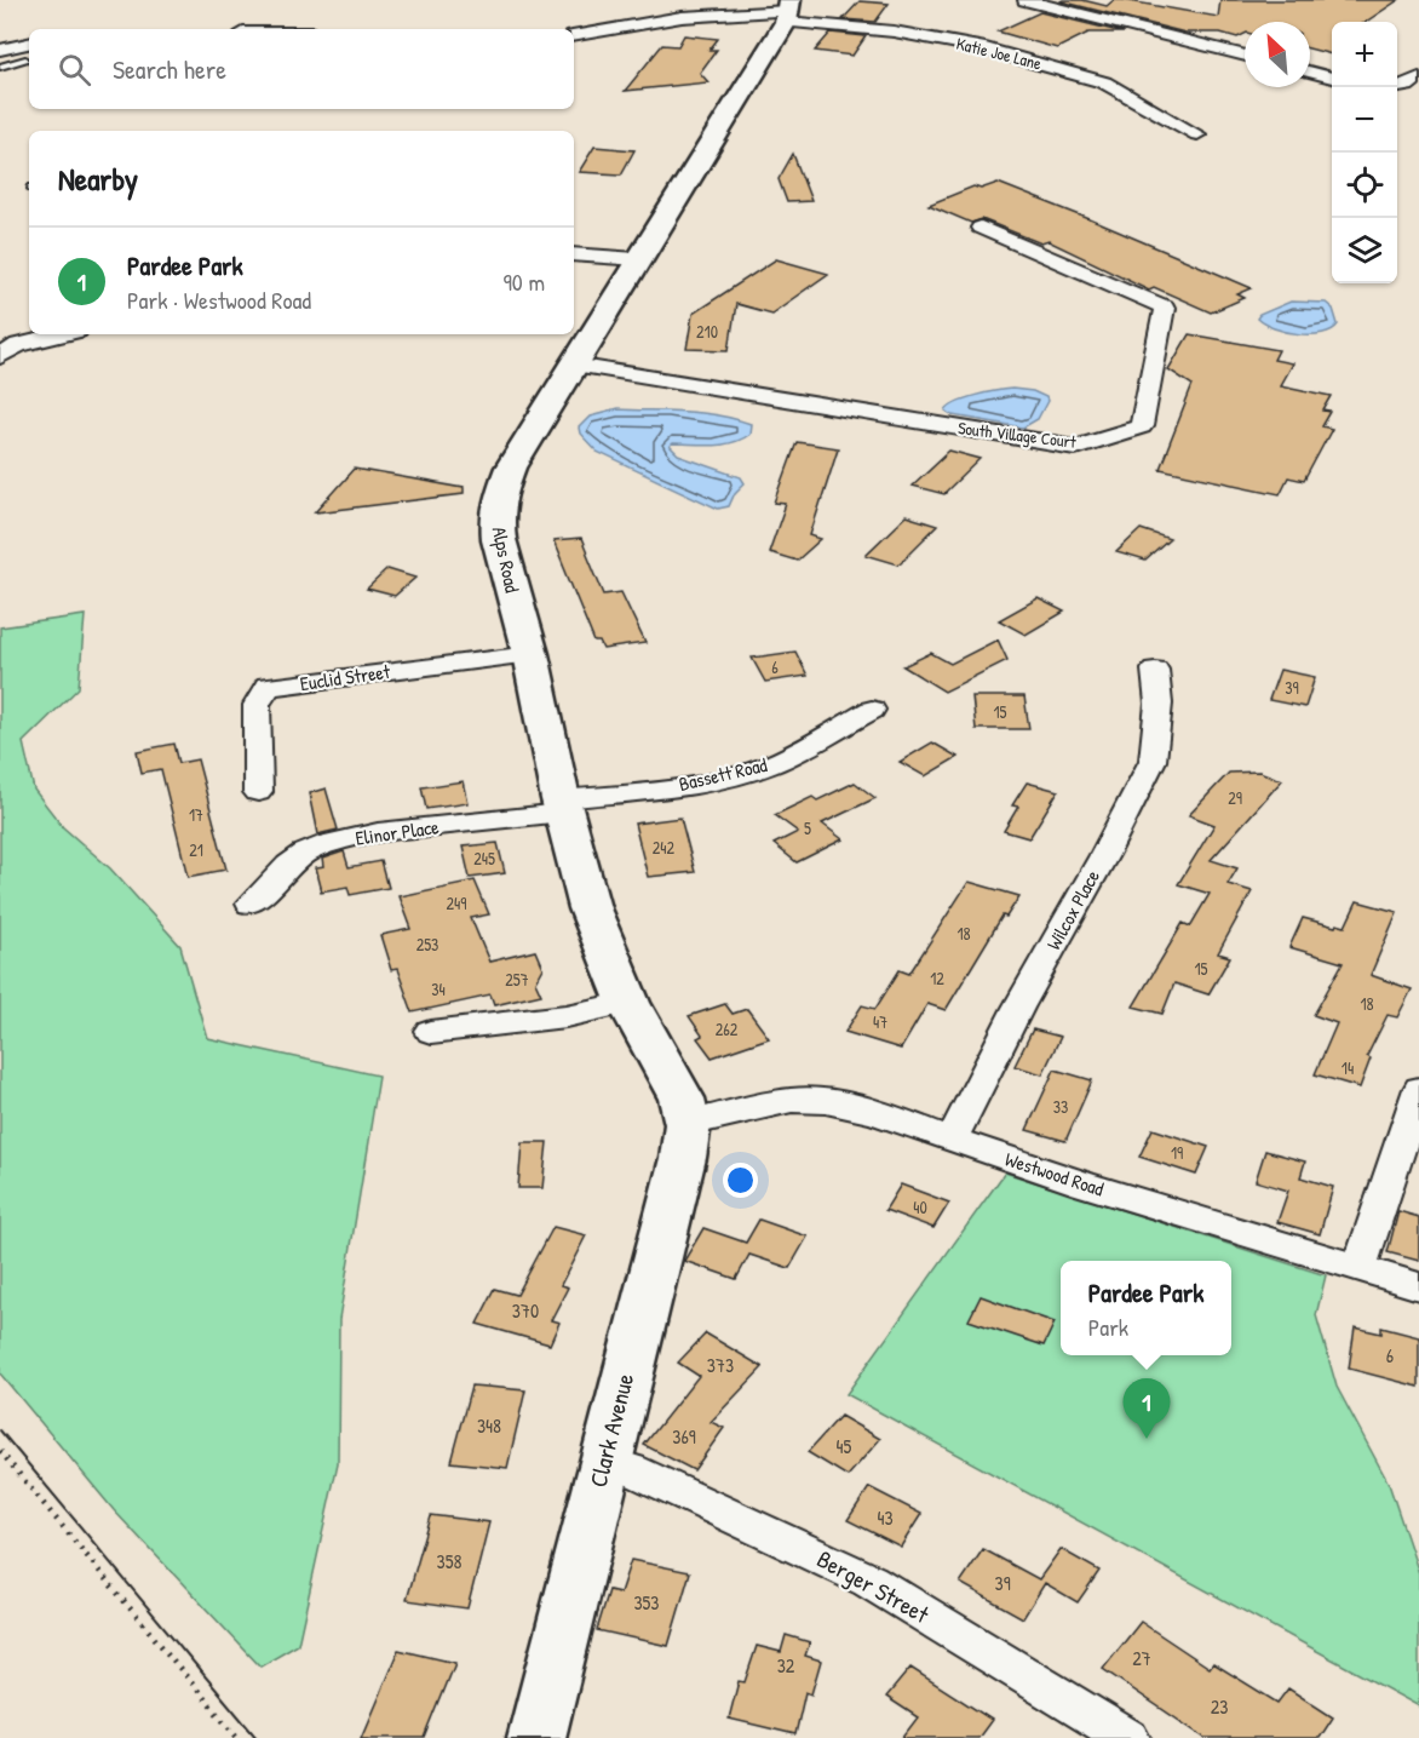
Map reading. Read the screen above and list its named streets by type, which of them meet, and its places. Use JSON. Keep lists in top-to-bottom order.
{
  "streets": {
    "street": [
      "Katie Joe Lane",
      "South Village Court",
      "Alps Road",
      "Euclid Street",
      "Bassett Road",
      "Elinor Place",
      "Wilcox Place",
      "Westwood Road",
      "Clark Avenue",
      "Berger Street"
    ]
  },
  "crossings": [
    ["Katie Joe Lane", "Alps Road"],
    ["South Village Court", "Alps Road"],
    ["Alps Road", "Euclid Street"],
    ["Alps Road", "Bassett Road"],
    ["Alps Road", "Elinor Place"],
    ["Alps Road", "Westwood Road"],
    ["Alps Road", "Clark Avenue"],
    ["Bassett Road", "Elinor Place"],
    ["Wilcox Place", "Westwood Road"],
    ["Westwood Road", "Clark Avenue"],
    ["Clark Avenue", "Berger Street"]
  ],
  "house_numbers": [
    "210",
    "6",
    "39",
    "15",
    "29",
    "17",
    "5",
    "242",
    "21",
    "245",
    "249",
    "18",
    "253",
    "15",
    "12",
    "257",
    "34",
    "18",
    "47",
    "262",
    "14",
    "33",
    "19",
    "40",
    "370",
    "6",
    "373",
    "348",
    "369",
    "45",
    "43",
    "358",
    "39",
    "353",
    "27",
    "32",
    "23"
  ],
  "north": "top left",
  "page": {
    "map_buttons": ["+", "−"],
    "search": "Search here",
    "heading": "Nearby",
    "list": [
      {
        "mark": "1",
        "name": "Pardee Park",
        "note": "Park · Westwood Road",
        "value": "90 m"
      }
    ],
    "popup": ["Pardee Park", "Park"],
    "pins": "1"
  }
}
